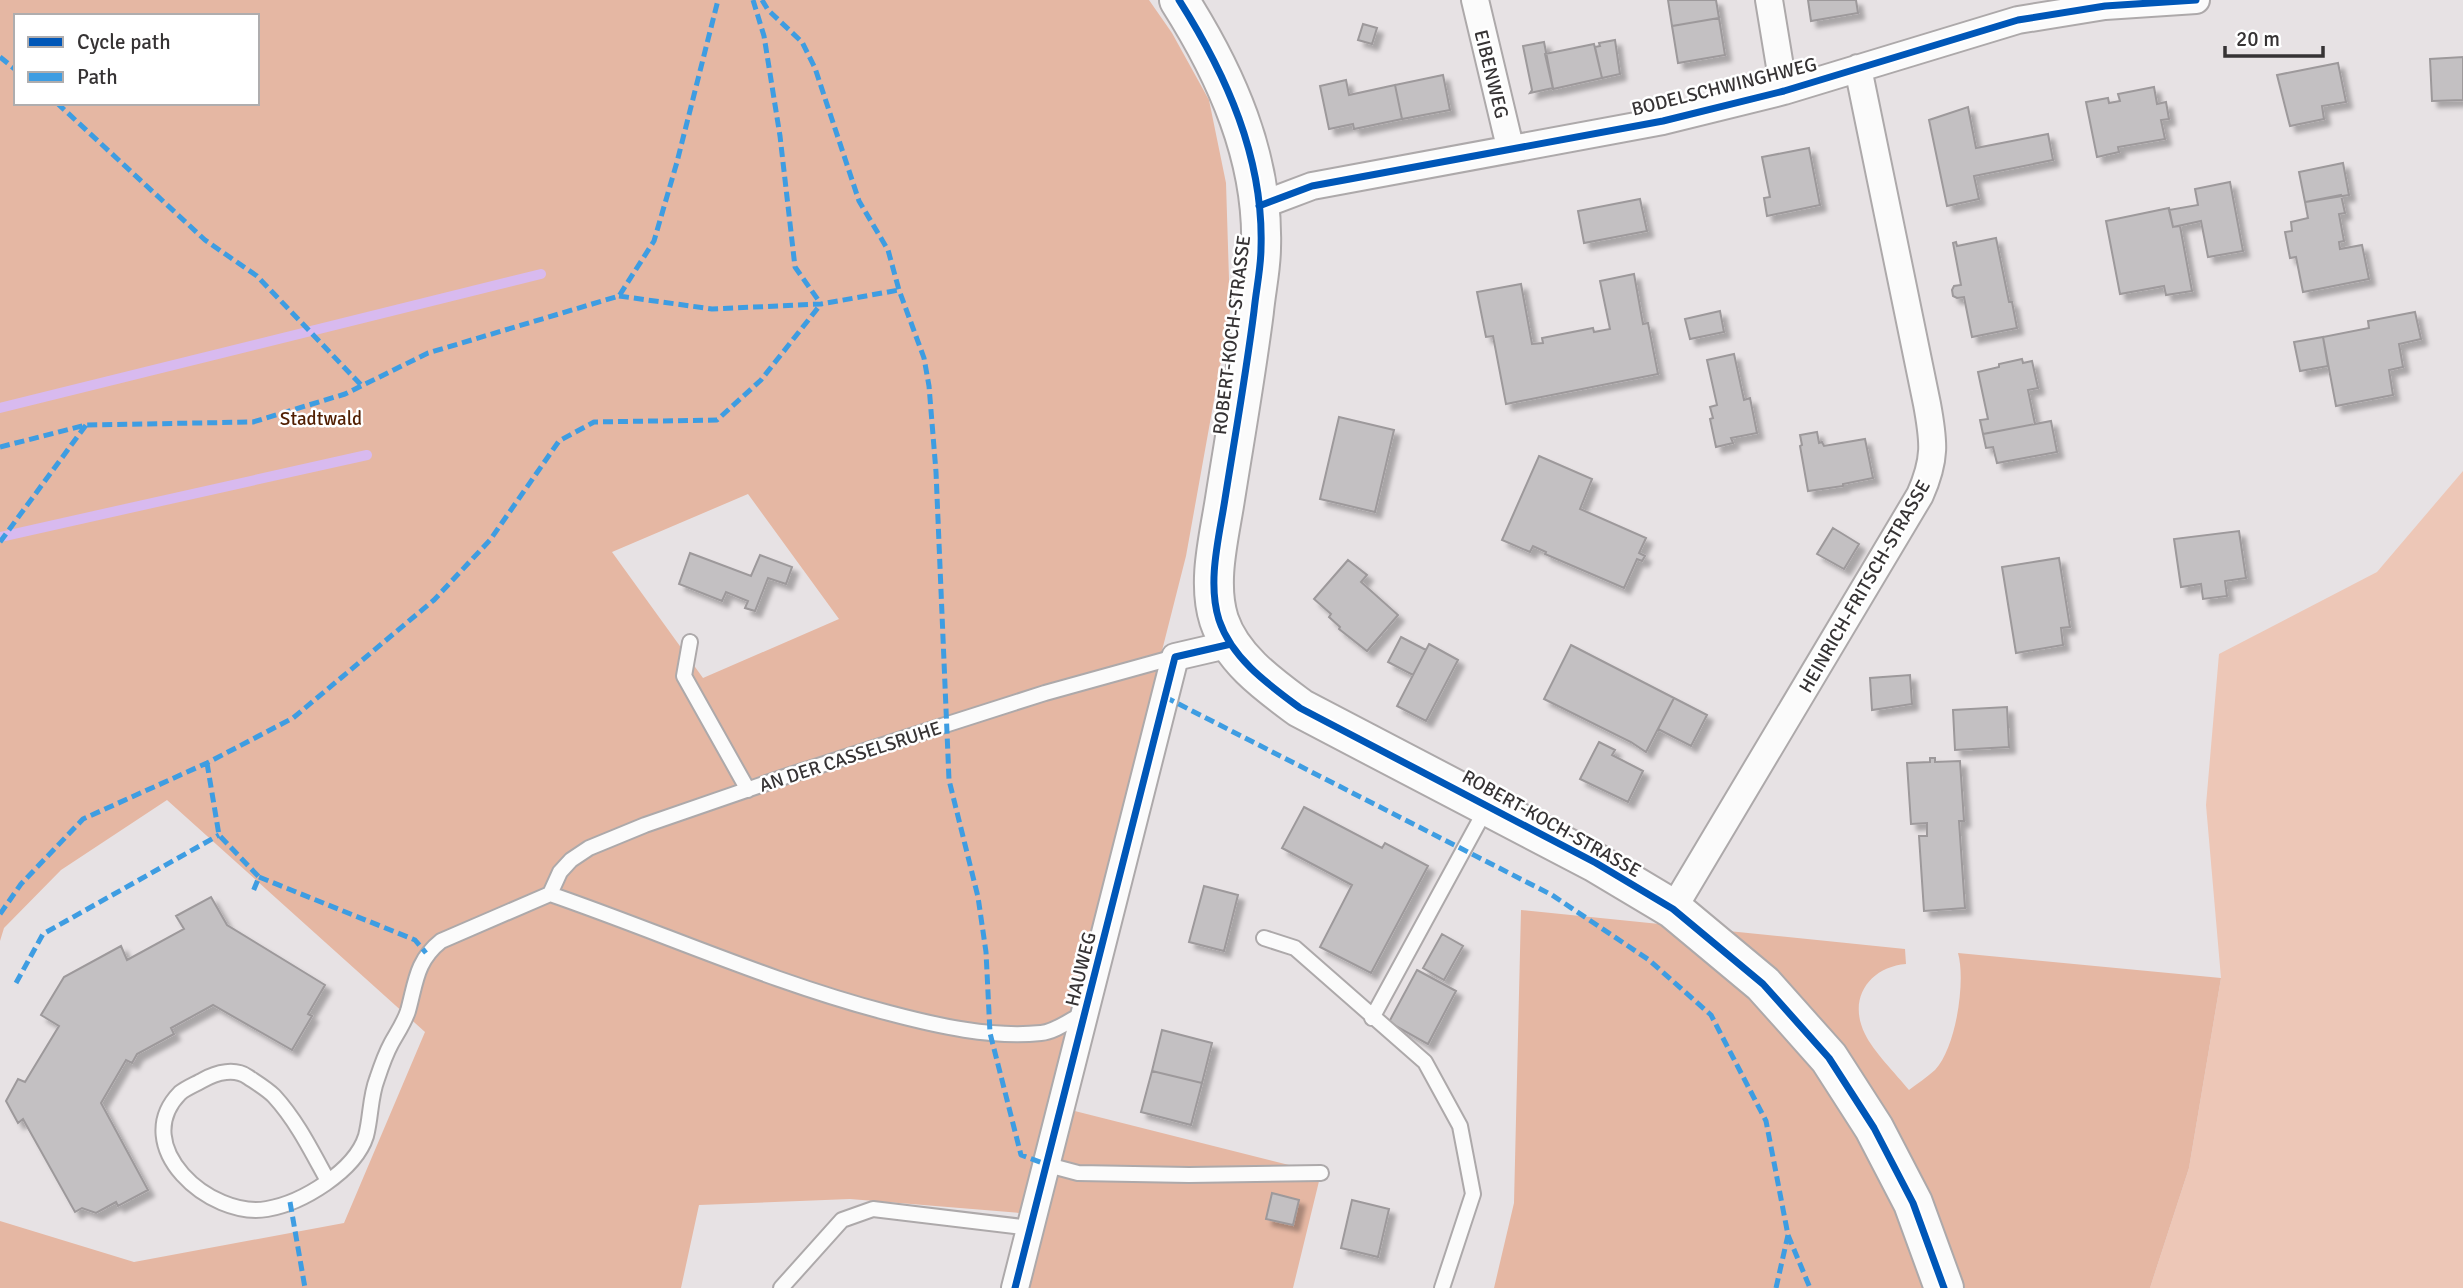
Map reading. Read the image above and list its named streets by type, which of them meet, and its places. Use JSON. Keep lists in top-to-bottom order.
{
  "streets": {
    "street": [
      "EIBENWEG",
      "BODELSCHWINGHWEG",
      "ROBERT-KOCH-STRASSE",
      "HEINRICH-FRITSCH-STRASSE",
      "HAUWEG"
    ],
    "lane": ["AN DER CASSELSRUHE"]
  },
  "crossings": [
    ["EIBENWEG", "BODELSCHWINGHWEG"],
    ["BODELSCHWINGHWEG", "ROBERT-KOCH-STRASSE"],
    ["BODELSCHWINGHWEG", "HEINRICH-FRITSCH-STRASSE"],
    ["ROBERT-KOCH-STRASSE", "HEINRICH-FRITSCH-STRASSE"],
    ["AN DER CASSELSRUHE", "HAUWEG"]
  ],
  "parks": ["Stadtwald"],
  "legend": ["Cycle path", "Path"],
  "scale_bar": "20 m"
}
